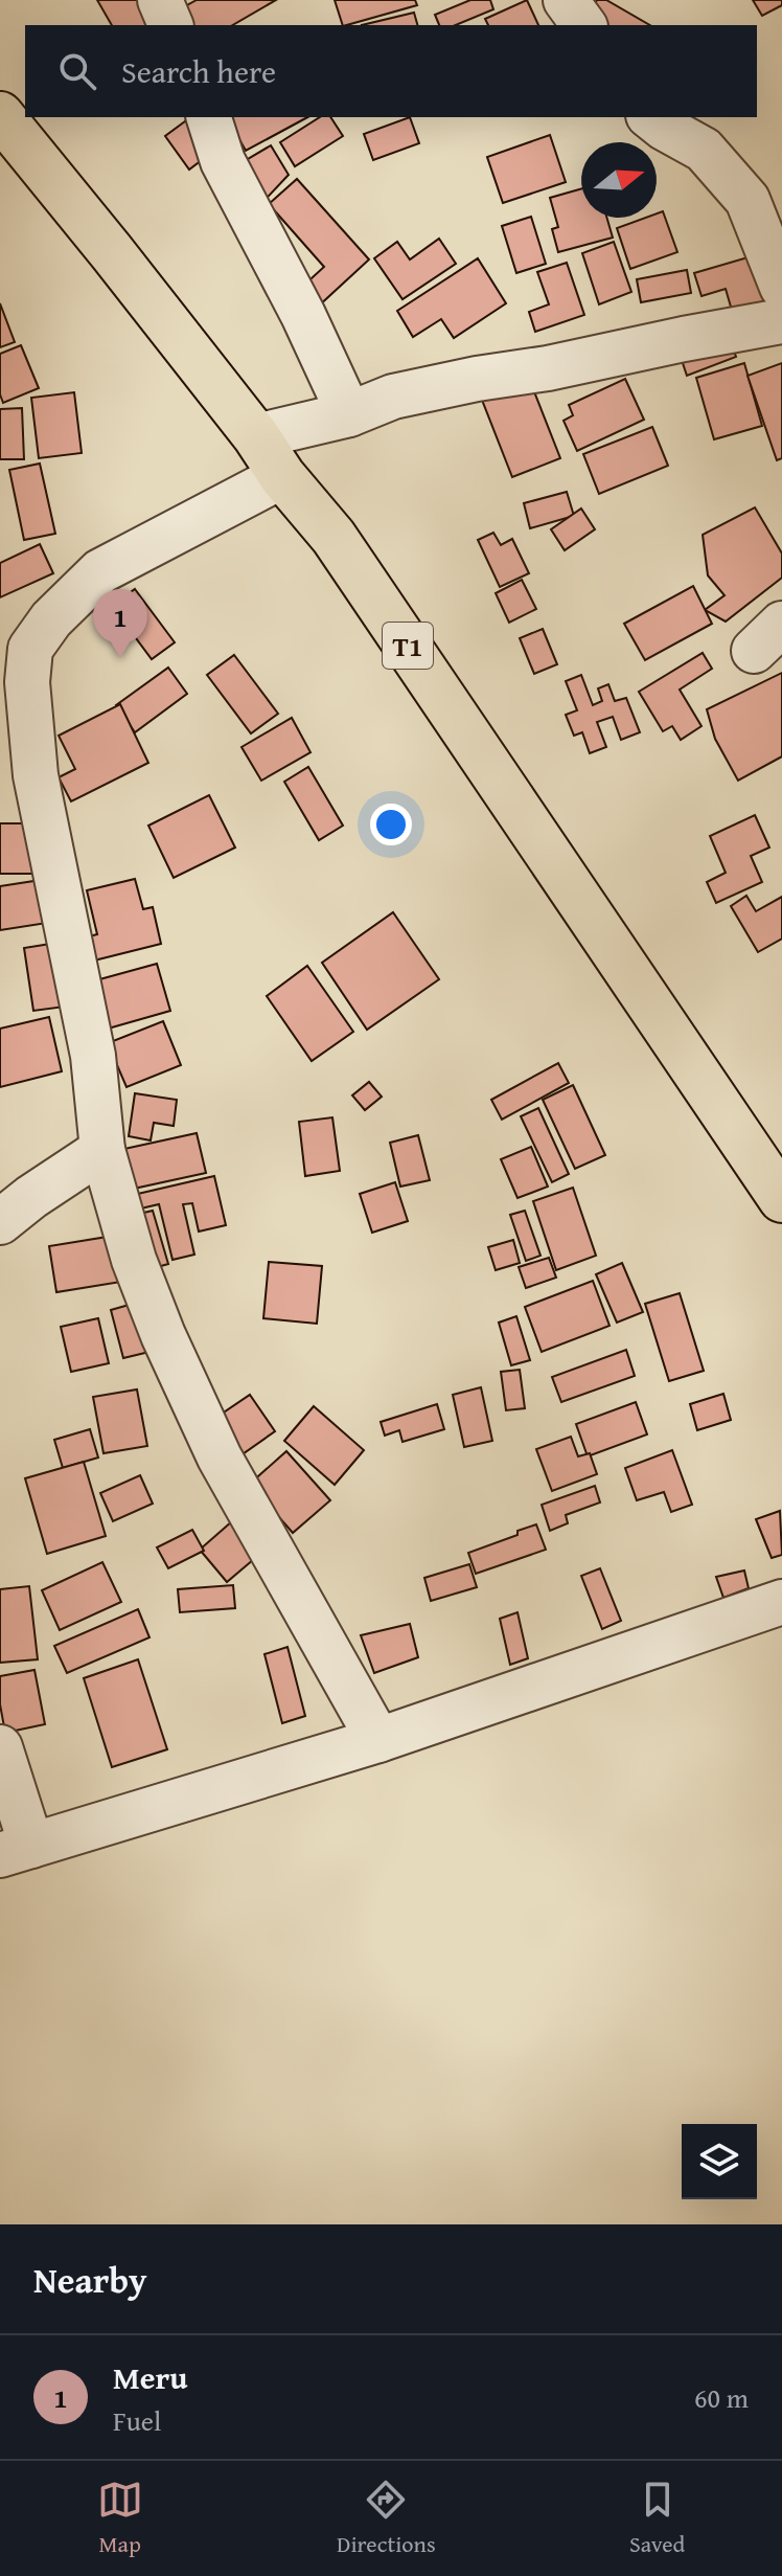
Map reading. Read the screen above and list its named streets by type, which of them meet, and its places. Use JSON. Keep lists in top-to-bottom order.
{
  "streets": {
    "highway": ["T1"]
  },
  "north": "right",
  "page": {
    "search": "Search here",
    "pins": "1",
    "heading": "Nearby",
    "list": [
      {
        "mark": "1",
        "name": "Meru",
        "note": "Fuel",
        "value": "60 m"
      }
    ],
    "nav": ["Map", "Directions", "Saved"]
  }
}
